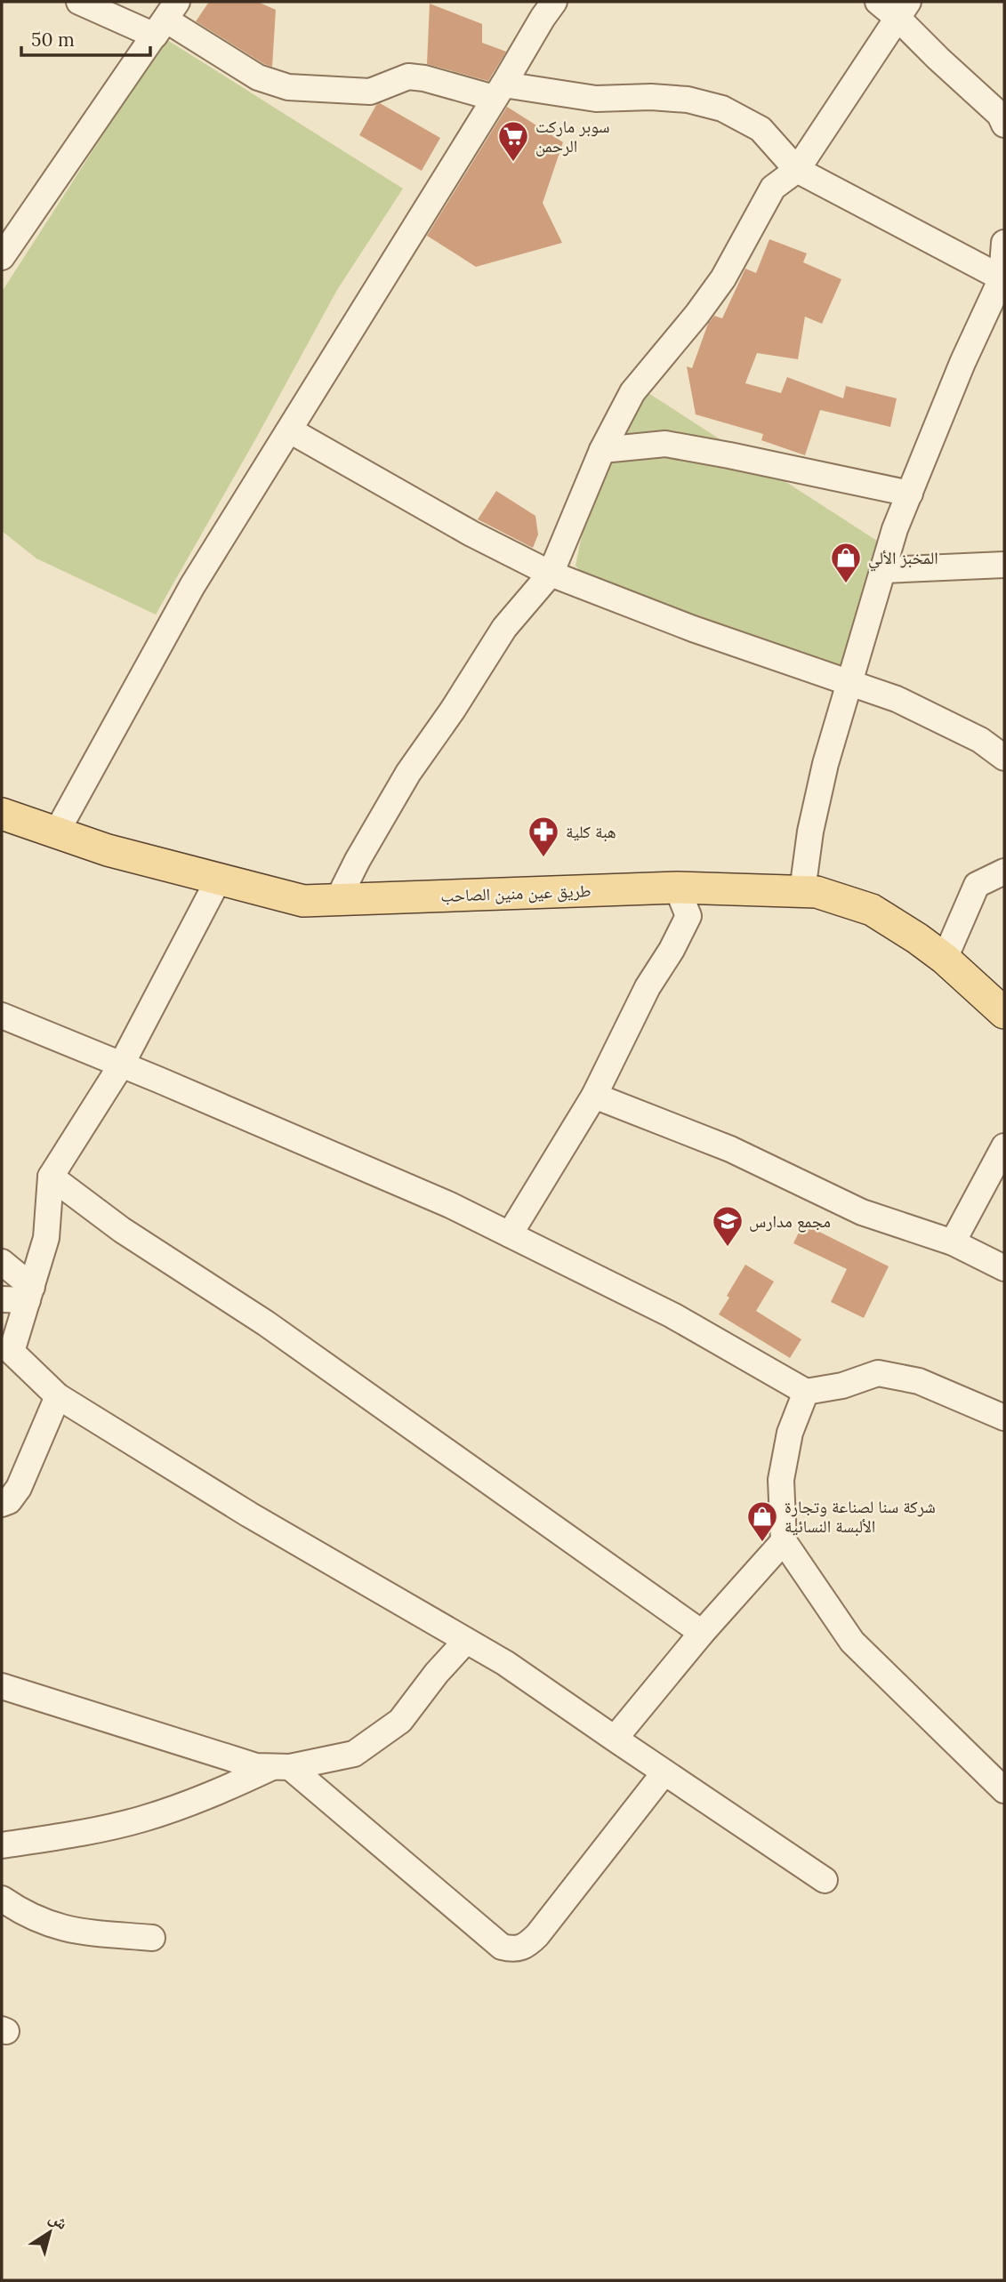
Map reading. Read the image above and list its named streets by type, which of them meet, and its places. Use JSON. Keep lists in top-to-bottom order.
{
  "streets": {
    "main road": ["طريق عين منين الصاحب"]
  },
  "places": {
    "supermarket": ["سوبر ماركت الرحمن"],
    "shop": ["المخبز الألي", "شركة سنا لصناعة وتجارة الألبسة النسائية"],
    "pharmacy": ["هبة كلية"],
    "school or university": ["مجمع مدارس"]
  },
  "scale_bar": "50 m",
  "north": "top right"
}
